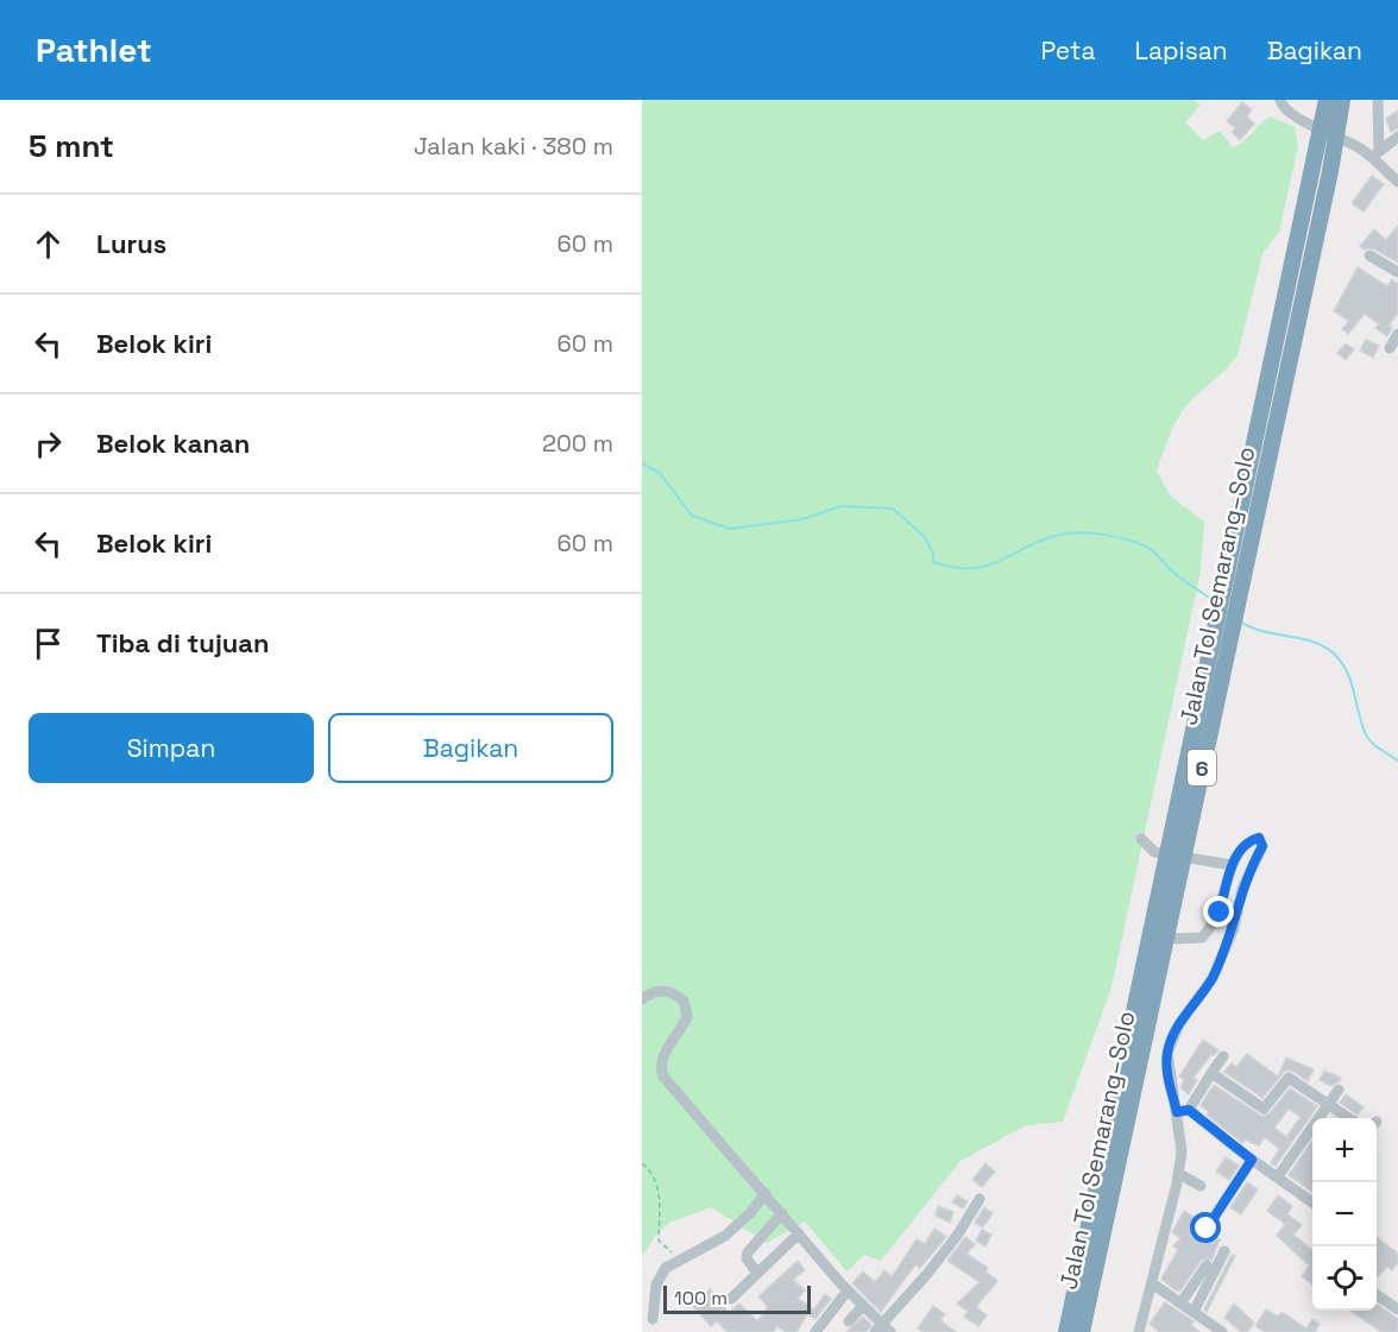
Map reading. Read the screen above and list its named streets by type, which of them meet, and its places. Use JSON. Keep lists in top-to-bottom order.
{
  "streets": {
    "highway": ["Jalan Tol Semarang–Solo", "6"]
  },
  "scale_bar": "100 m",
  "page": {
    "header": "Pathlet",
    "nav": ["Peta", "Lapisan", "Bagikan"],
    "heading": ["5 mnt", "Jalan kaki · 380 m"],
    "list": [
      ["Lurus", "60 m"],
      ["Belok kiri", "60 m"],
      ["Belok kanan", "200 m"],
      ["Belok kiri", "60 m"],
      "Tiba di tujuan"
    ],
    "buttons": ["Simpan", "Bagikan"],
    "map_buttons": ["+", "−"],
    "scale": "100 m"
  }
}
